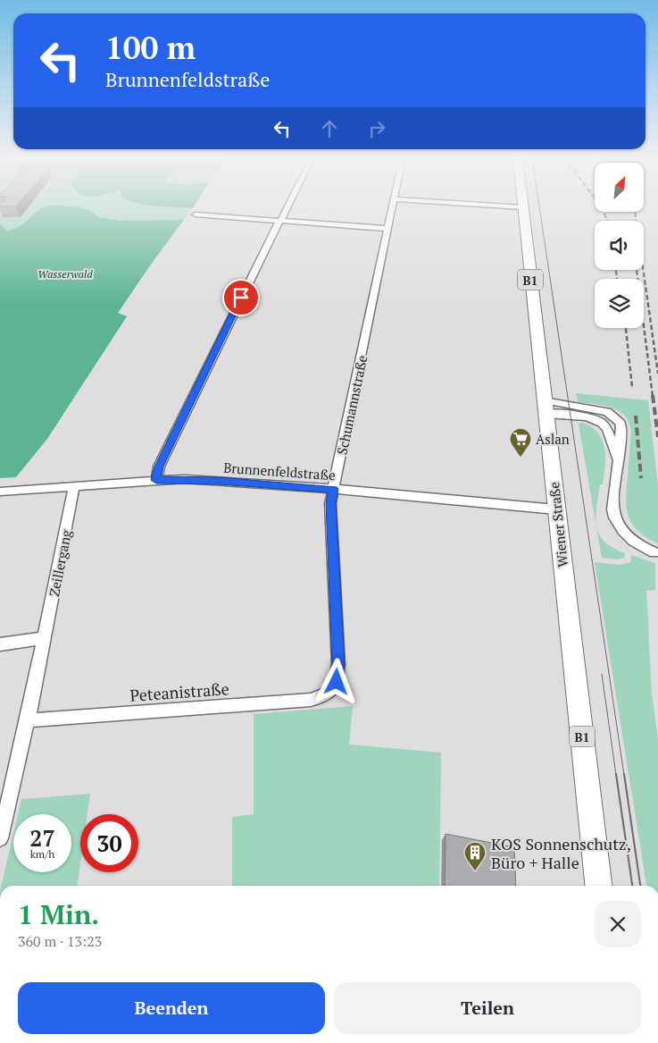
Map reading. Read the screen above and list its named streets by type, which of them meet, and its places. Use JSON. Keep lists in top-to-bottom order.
{
  "streets": {
    "main road": ["B1", "Wiener Straße"],
    "street": [
      "Schumannstraße",
      "Brunnenfeldstraße",
      "Zeillergang",
      "Peteanistraße"
    ]
  },
  "crossings": [
    ["Schumannstraße", "Brunnenfeldstraße"],
    ["Schumannstraße", "Peteanistraße"],
    ["Brunnenfeldstraße", "Wiener Straße"],
    ["Brunnenfeldstraße", "Zeillergang"],
    ["Zeillergang", "Peteanistraße"]
  ],
  "parks": ["Wasserwald"],
  "places": {
    "supermarket": ["Aslan"],
    "building": ["KOS Sonnenschutz, Büro + Halle"]
  },
  "north": "top right",
  "page": {
    "turn": ["100 m", "Brunnenfeldstraße"],
    "speed": "27 km/h",
    "limit": "30",
    "heading": ["1 Min.", "360 m · 13:23"],
    "buttons": ["Beenden", "Teilen"]
  }
}
